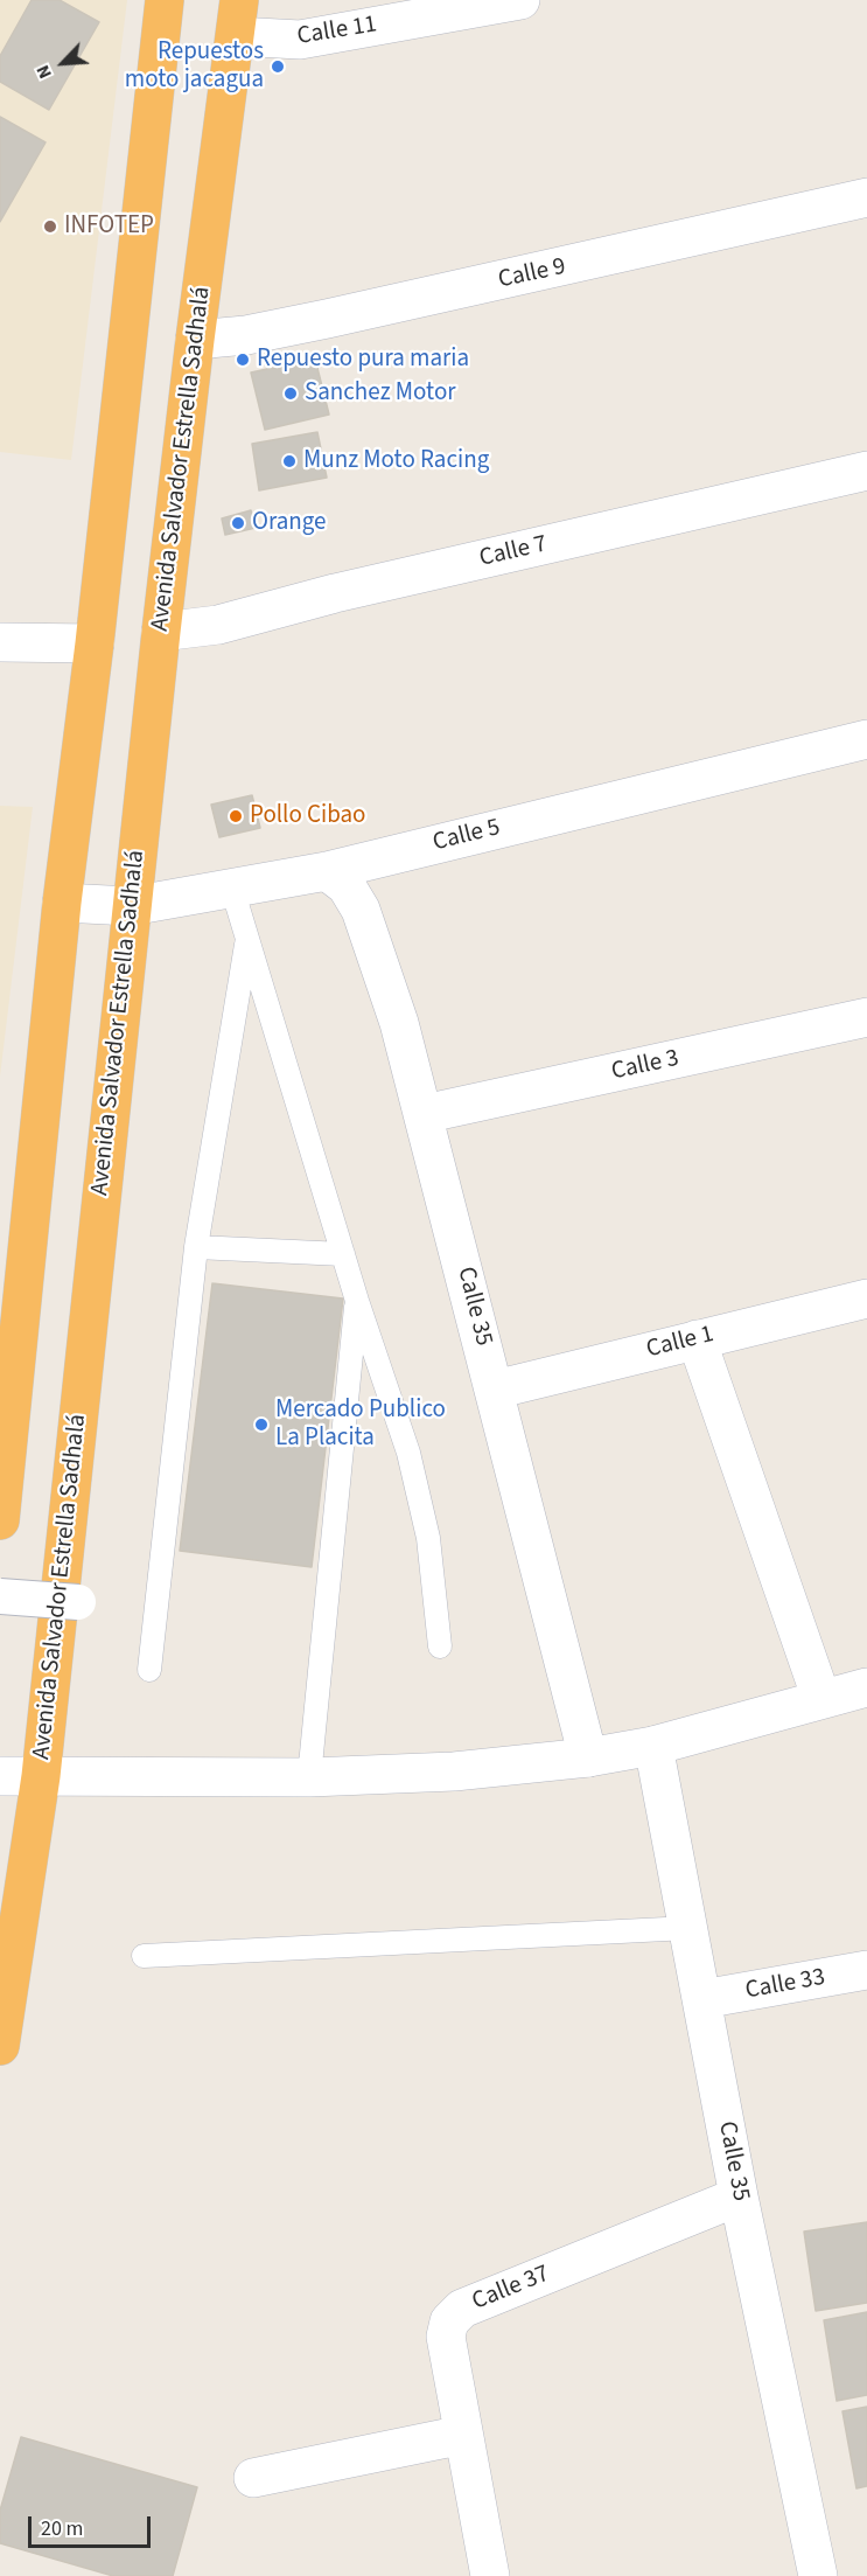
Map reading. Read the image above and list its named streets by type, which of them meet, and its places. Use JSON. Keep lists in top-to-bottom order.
{
  "streets": {
    "highway": ["Avenida Salvador Estrella Sadhalá"],
    "street": [
      "Calle 11",
      "Calle 9",
      "Calle 7",
      "Calle 5",
      "Calle 3",
      "Calle 35",
      "Calle 1",
      "Calle 33",
      "Calle 37"
    ]
  },
  "crossings": [
    ["Calle 11", "Avenida Salvador Estrella Sadhalá"],
    ["Calle 9", "Avenida Salvador Estrella Sadhalá"],
    ["Avenida Salvador Estrella Sadhalá", "Calle 7"],
    ["Avenida Salvador Estrella Sadhalá", "Calle 5"],
    ["Calle 5", "Calle 35"],
    ["Calle 3", "Calle 35"],
    ["Calle 35", "Calle 1"],
    ["Calle 35", "Calle 33"],
    ["Calle 35", "Calle 37"]
  ],
  "places": [
    "Repuestos moto jacagua",
    "INFOTEP",
    "Repuesto pura maria",
    "Sanchez Motor",
    "Munz Moto Racing",
    "Orange",
    "Pollo Cibao",
    "Mercado Publico La Placita"
  ],
  "scale_bar": "20 m",
  "north": "bottom left"
}
